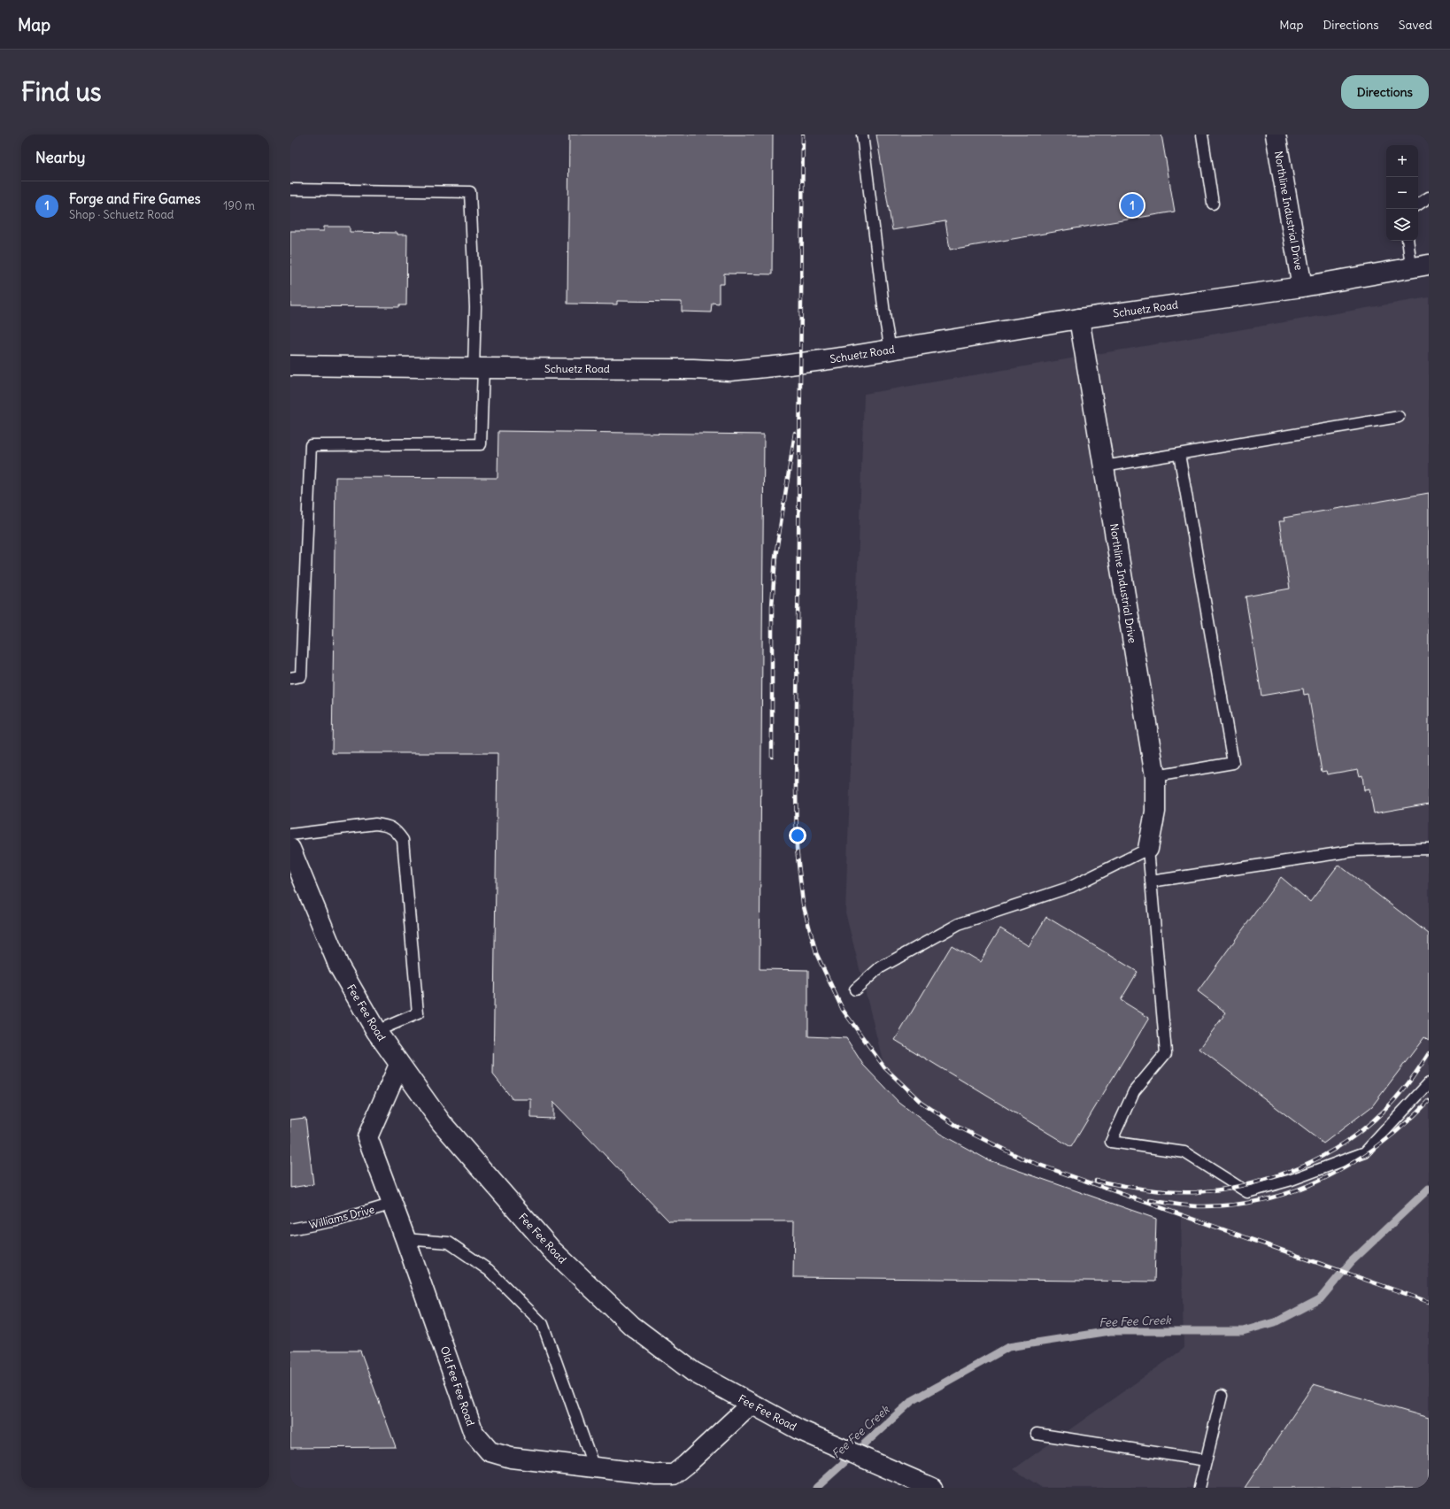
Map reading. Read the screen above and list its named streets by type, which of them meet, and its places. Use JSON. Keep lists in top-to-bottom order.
{
  "streets": {
    "street": [
      "Northline Industrial Drive",
      "Schuetz Road",
      "Fee Fee Road",
      "Old Fee Fee Road"
    ],
    "lane": ["Williams Drive"]
  },
  "crossings": [
    ["Northline Industrial Drive", "Schuetz Road"],
    ["Fee Fee Road", "Old Fee Fee Road"],
    ["Williams Drive", "Old Fee Fee Road"]
  ],
  "water": ["Fee Fee Creek"],
  "page": {
    "header": "Map",
    "nav": ["Map", "Directions", "Saved"],
    "buttons": "Directions",
    "title": "Find us",
    "heading": "Nearby",
    "map_buttons": ["+", "−"],
    "list": [
      {
        "mark": "1",
        "name": "Forge and Fire Games",
        "note": "Shop · Schuetz Road",
        "value": "190 m"
      }
    ],
    "pins": "1"
  }
}
